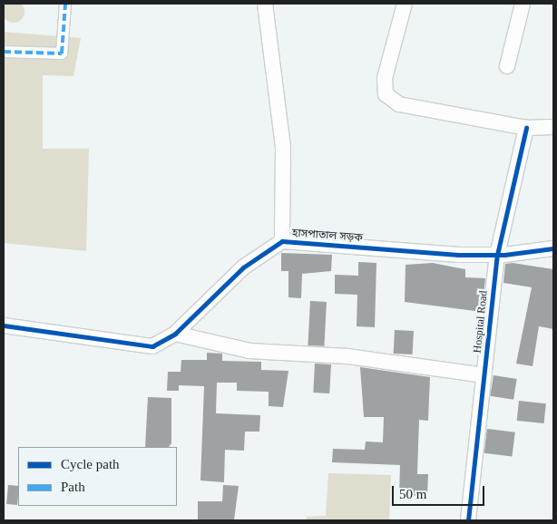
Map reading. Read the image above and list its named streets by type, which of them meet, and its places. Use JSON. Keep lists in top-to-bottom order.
{
  "streets": {
    "street": ["হাসপাতাল সড়ক", "Hospital Road"]
  },
  "crossings": [
    ["হাসপাতাল সড়ক", "Hospital Road"]
  ],
  "legend": ["Cycle path", "Path"],
  "scale_bar": "50 m"
}
